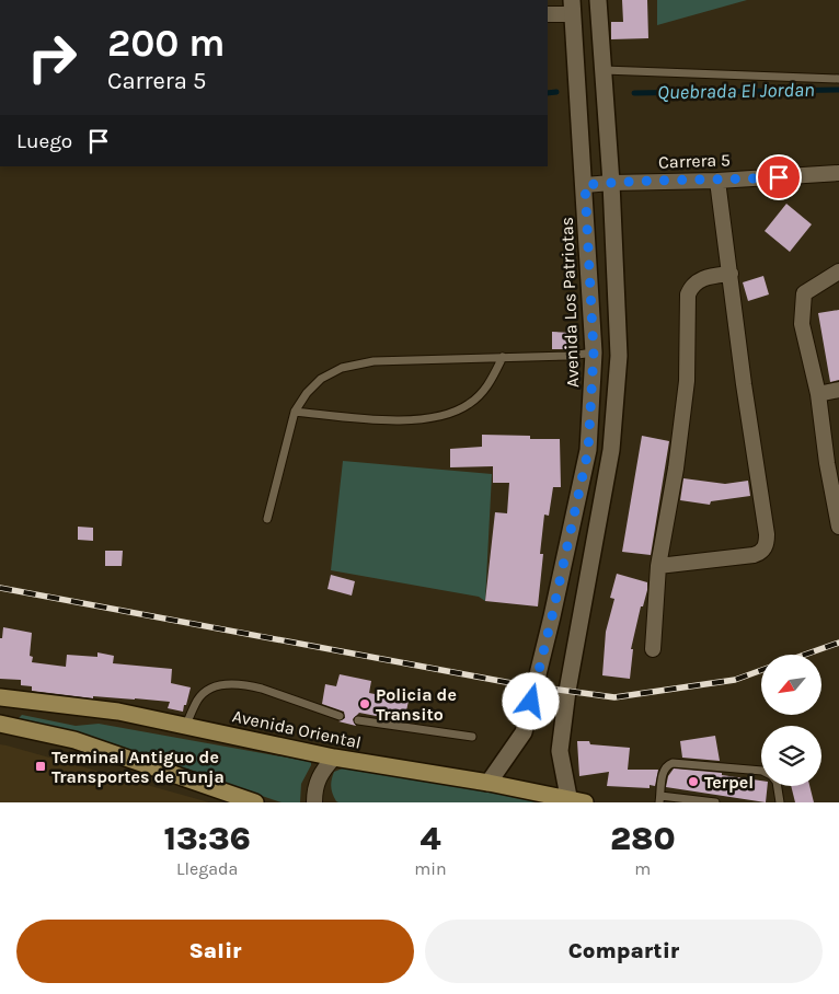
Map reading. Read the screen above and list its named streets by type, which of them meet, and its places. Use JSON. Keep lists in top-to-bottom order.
{
  "streets": {
    "main road": ["Avenida Los Patriotas", "Avenida Oriental"],
    "street": ["Carrera 5"]
  },
  "crossings": [
    ["Carrera 5", "Avenida Los Patriotas"],
    ["Avenida Los Patriotas", "Avenida Oriental"]
  ],
  "water": ["Quebrada El Jordan"],
  "places": {
    "other": ["Policia de Transito", "Terpel"],
    "transit": ["Terminal Antiguo de Transportes de Tunja"]
  },
  "north": "bottom left",
  "page": {
    "turn": ["200 m", "Carrera 5"],
    "then": "Luego",
    "eta": [
      "13:36",
      "Llegada",
      "4",
      "min",
      "280",
      "m"
    ],
    "buttons": ["Salir", "Compartir"]
  }
}
